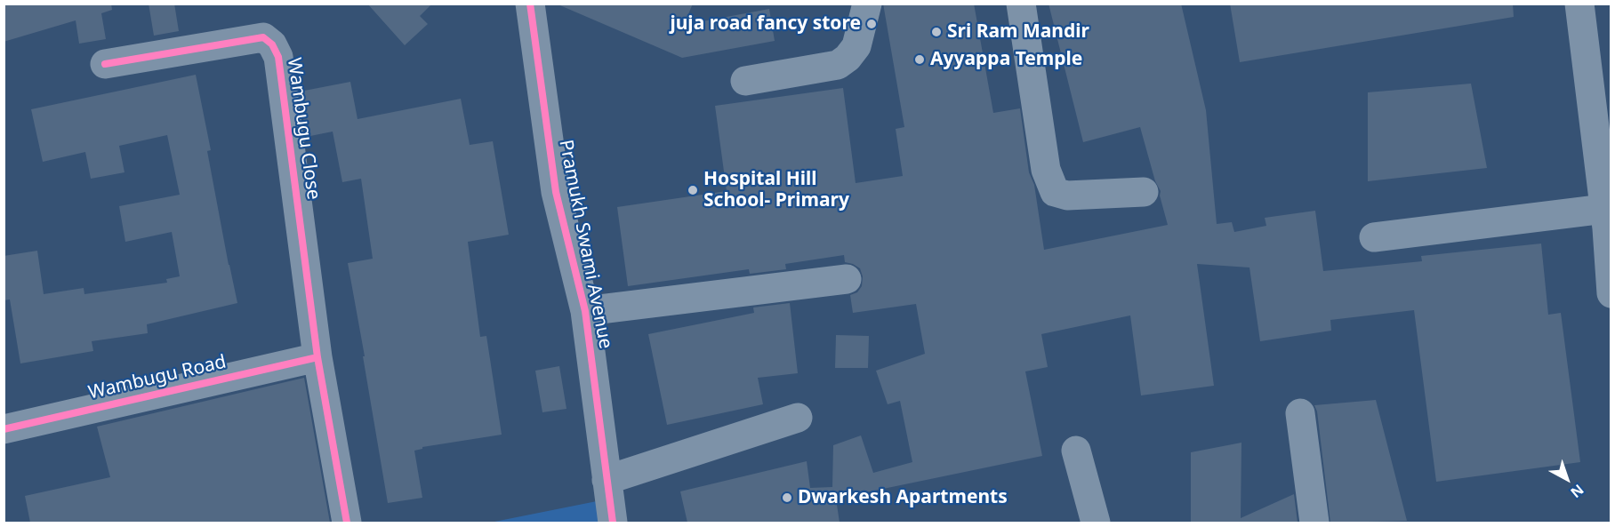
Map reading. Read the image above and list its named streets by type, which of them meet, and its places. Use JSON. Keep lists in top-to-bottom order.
{
  "streets": {
    "street": ["Wambugu Close", "Pramukh Swami Avenue", "Wambugu Road"]
  },
  "crossings": [
    ["Wambugu Close", "Wambugu Road"]
  ],
  "places": [
    "juja road fancy store",
    "Sri Ram Mandir",
    "Ayyappa Temple",
    "Hospital Hill School- Primary",
    "Dwarkesh Apartments"
  ],
  "north": "bottom right"
}
